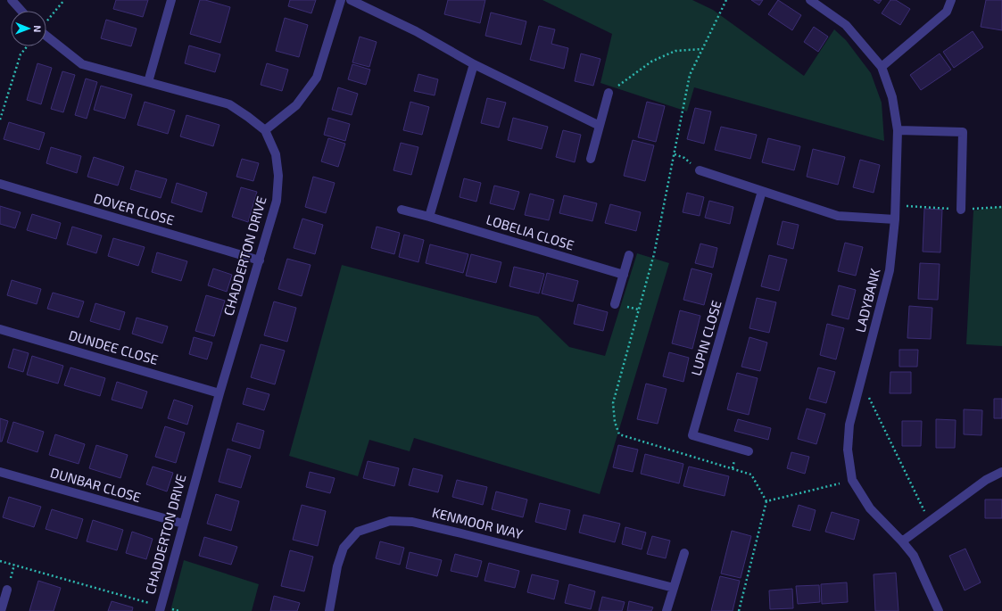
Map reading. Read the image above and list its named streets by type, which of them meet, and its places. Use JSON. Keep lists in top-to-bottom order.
{
  "streets": {
    "street": [
      "DOVER CLOSE",
      "LOBELIA CLOSE",
      "CHADDERTON DRIVE",
      "LADYBANK",
      "LUPIN CLOSE",
      "DUNDEE CLOSE",
      "DUNBAR CLOSE",
      "KENMOOR WAY"
    ]
  },
  "crossings": [
    ["DOVER CLOSE", "CHADDERTON DRIVE"],
    ["CHADDERTON DRIVE", "DUNDEE CLOSE"],
    ["CHADDERTON DRIVE", "DUNBAR CLOSE"]
  ],
  "north": "right"
}
